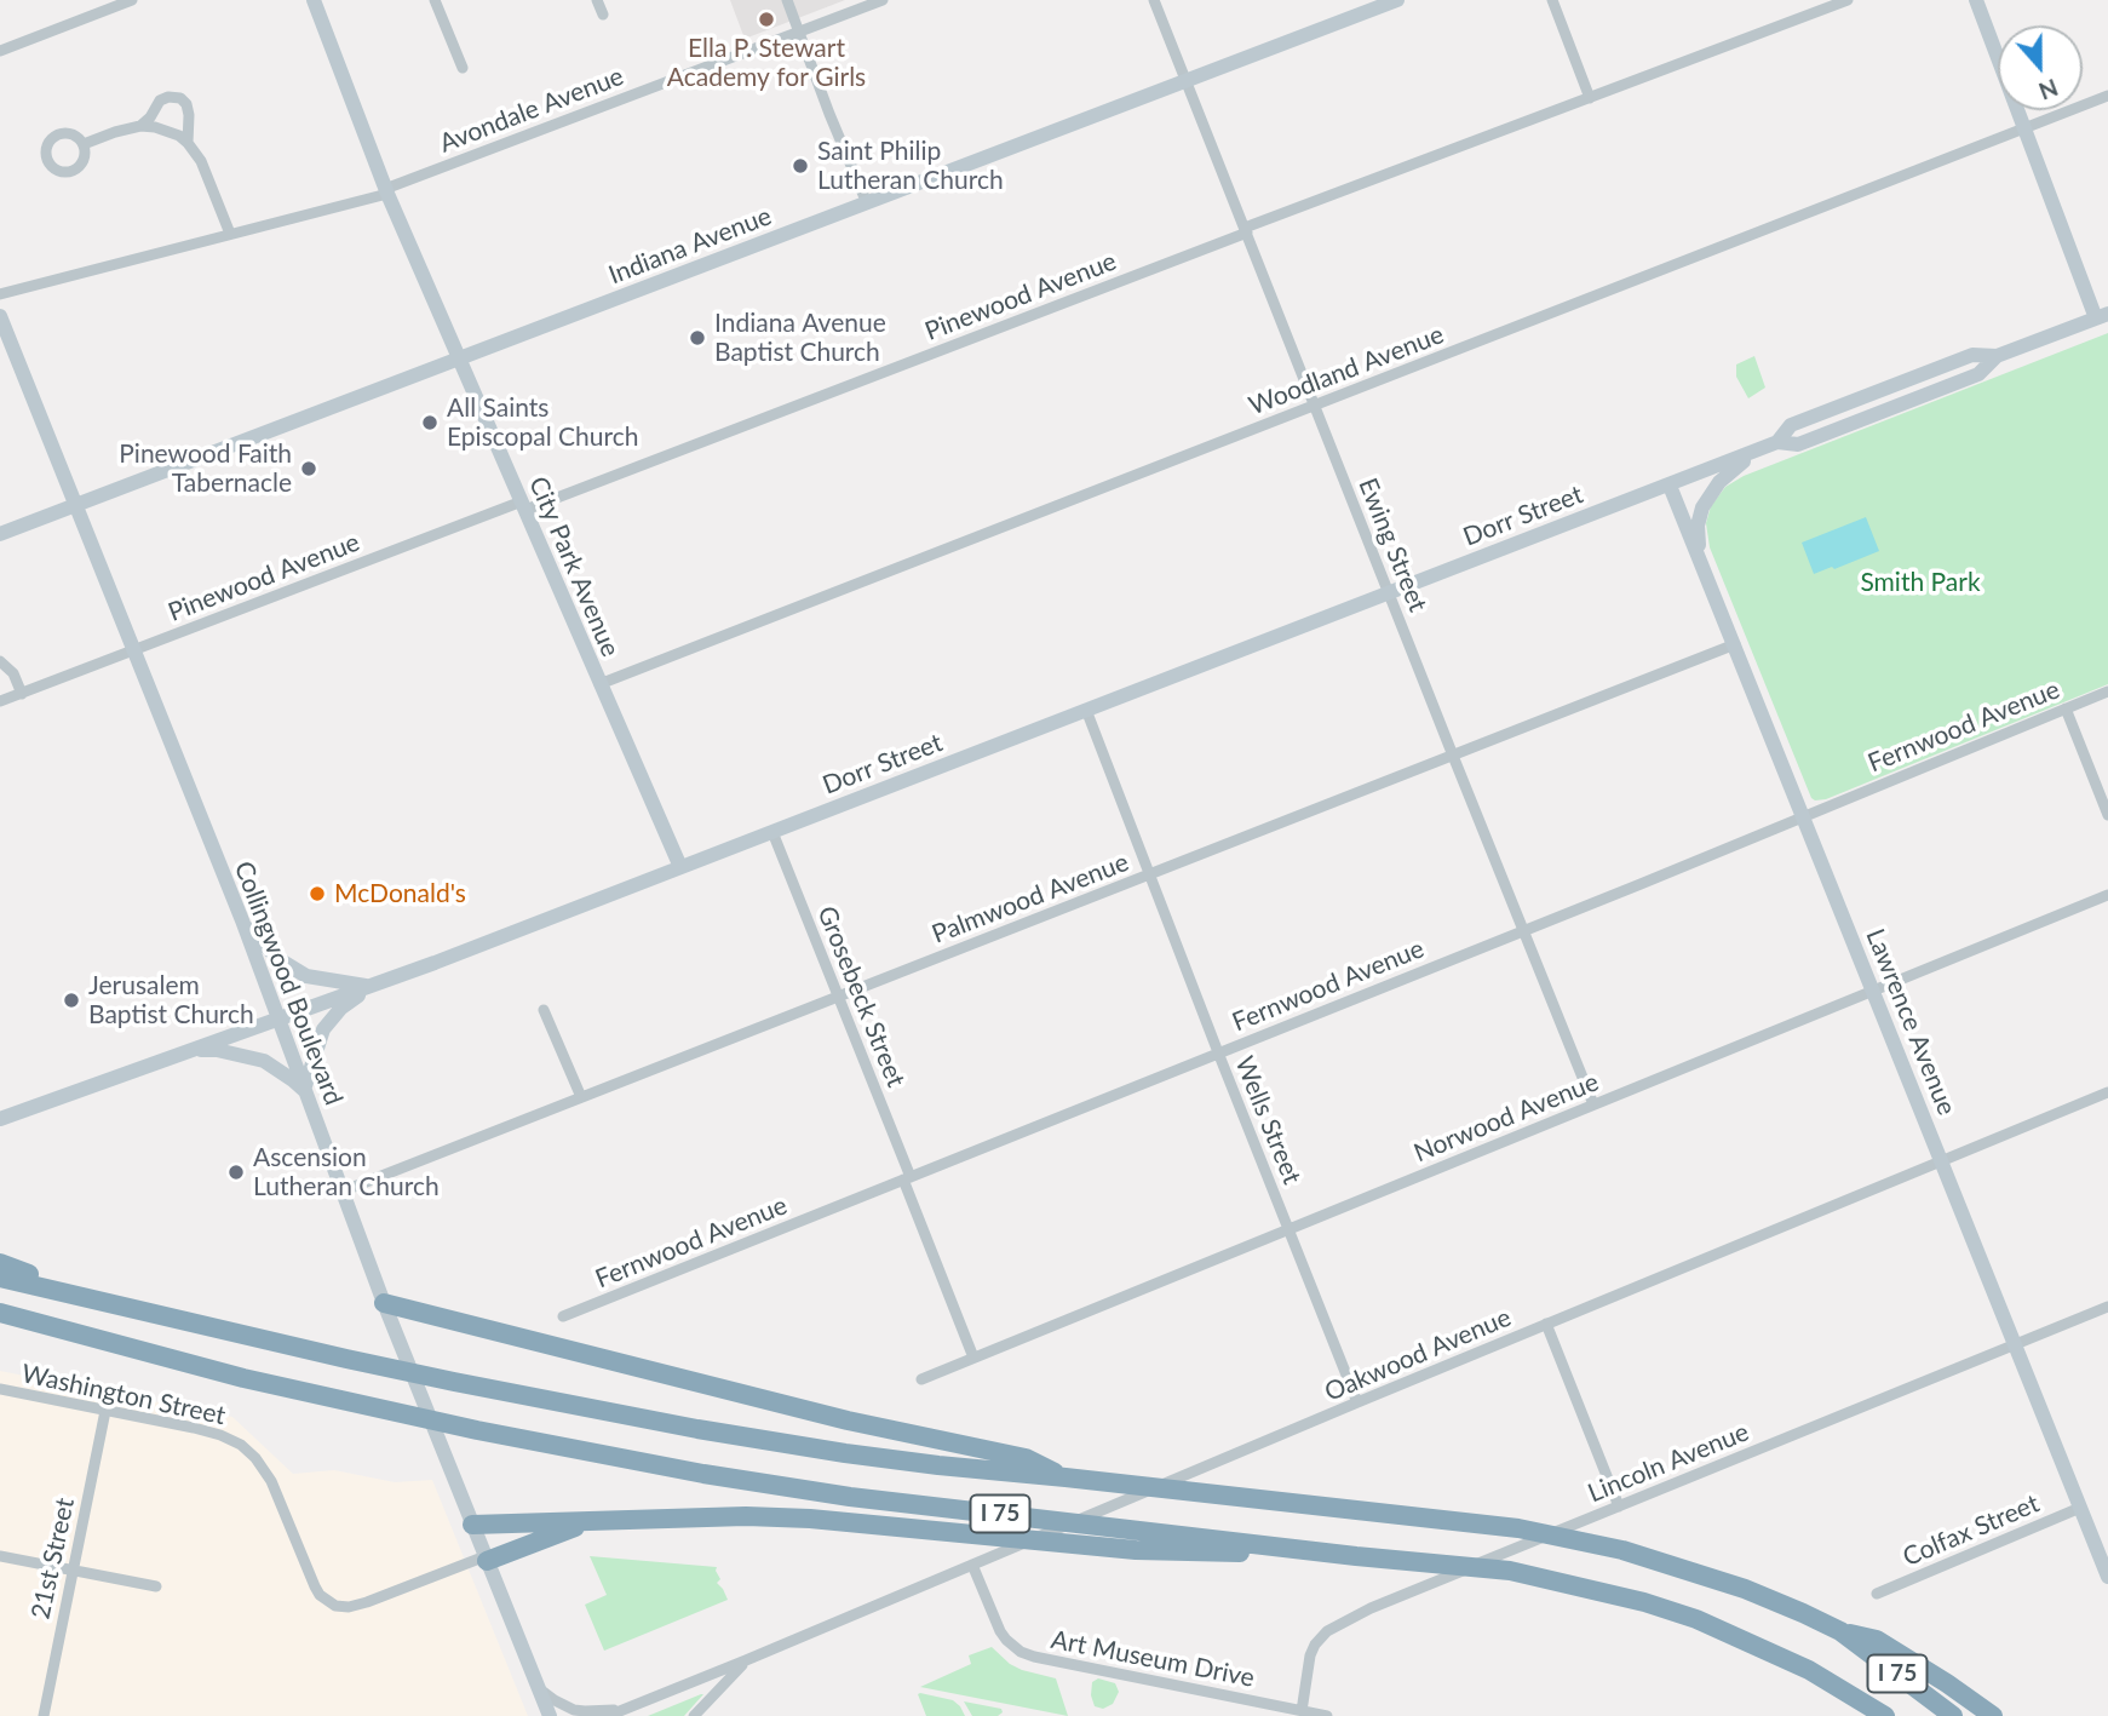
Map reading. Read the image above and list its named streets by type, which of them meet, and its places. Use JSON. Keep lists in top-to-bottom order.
{
  "streets": {
    "highway": ["I 75"],
    "main road": [
      "Indiana Avenue",
      "Dorr Street",
      "City Park Avenue",
      "Collingwood Boulevard",
      "Lawrence Avenue"
    ],
    "street": [
      "Avondale Avenue",
      "Pinewood Avenue",
      "Woodland Avenue",
      "Ewing Street",
      "Fernwood Avenue",
      "Palmwood Avenue",
      "Grosebeck Street",
      "Norwood Avenue",
      "Wells Street",
      "Oakwood Avenue",
      "Washington Street",
      "Lincoln Avenue",
      "Colfax Street",
      "21st Street",
      "Art Museum Drive"
    ]
  },
  "crossings": [
    ["Avondale Avenue", "City Park Avenue"],
    ["Indiana Avenue", "Ewing Street"],
    ["Indiana Avenue", "City Park Avenue"],
    ["Indiana Avenue", "Collingwood Boulevard"],
    ["Pinewood Avenue", "Ewing Street"],
    ["Pinewood Avenue", "City Park Avenue"],
    ["Pinewood Avenue", "Collingwood Boulevard"],
    ["Woodland Avenue", "Ewing Street"],
    ["Woodland Avenue", "City Park Avenue"],
    ["Dorr Street", "Ewing Street"],
    ["Dorr Street", "City Park Avenue"],
    ["Dorr Street", "Collingwood Boulevard"],
    ["Dorr Street", "Grosebeck Street"],
    ["Dorr Street", "Lawrence Avenue"],
    ["Dorr Street", "Wells Street"],
    ["Ewing Street", "Fernwood Avenue"],
    ["Ewing Street", "Palmwood Avenue"],
    ["Ewing Street", "Norwood Avenue"],
    ["Fernwood Avenue", "Grosebeck Street"],
    ["Fernwood Avenue", "Lawrence Avenue"],
    ["Fernwood Avenue", "Wells Street"],
    ["Palmwood Avenue", "Collingwood Boulevard"],
    ["Palmwood Avenue", "Grosebeck Street"],
    ["Palmwood Avenue", "Lawrence Avenue"],
    ["Palmwood Avenue", "Wells Street"],
    ["Collingwood Boulevard", "Oakwood Avenue"],
    ["Collingwood Boulevard", "Washington Street"],
    ["Grosebeck Street", "Norwood Avenue"],
    ["Lawrence Avenue", "Norwood Avenue"],
    ["Lawrence Avenue", "Oakwood Avenue"],
    ["Lawrence Avenue", "Lincoln Avenue"],
    ["Lawrence Avenue", "Colfax Street"],
    ["Norwood Avenue", "Wells Street"],
    ["Wells Street", "Oakwood Avenue"],
    ["Oakwood Avenue", "Art Museum Drive"],
    ["Washington Street", "21st Street"],
    ["Lincoln Avenue", "Art Museum Drive"]
  ],
  "parks": ["Smith Park"],
  "places": [
    "Ella P. Stewart Academy for Girls",
    "Saint Philip Lutheran Church",
    "Indiana Avenue Baptist Church",
    "All Saints Episcopal Church",
    "Pinewood Faith Tabernacle",
    "McDonald's",
    "Jerusalem Baptist Church",
    "Ascension Lutheran Church"
  ],
  "north": "bottom"
}
